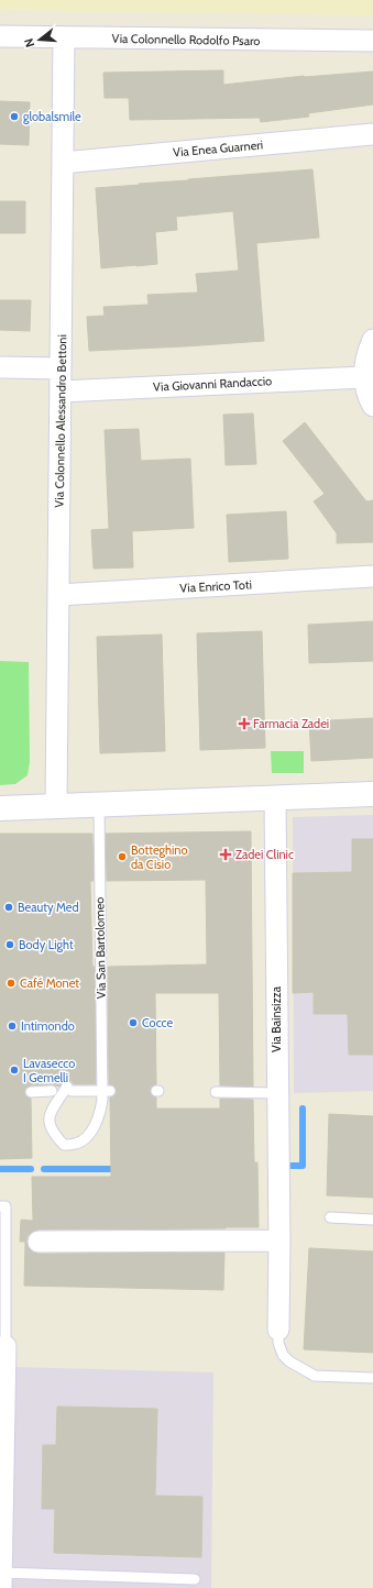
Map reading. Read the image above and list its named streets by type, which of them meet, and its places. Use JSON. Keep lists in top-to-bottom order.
{
  "streets": {
    "street": [
      "Via Colonnello Rodolfo Psaro",
      "Via Enea Guarneri",
      "Via Giovanni Randaccio",
      "Via Colonnello Alessandro Bettoni",
      "Via Enrico Toti",
      "Via Bainsizza"
    ],
    "lane": ["Via San Bartolomeo"]
  },
  "crossings": [
    ["Via Colonnello Rodolfo Psaro", "Via Colonnello Alessandro Bettoni"],
    ["Via Enea Guarneri", "Via Colonnello Alessandro Bettoni"],
    ["Via Giovanni Randaccio", "Via Colonnello Alessandro Bettoni"],
    ["Via Colonnello Alessandro Bettoni", "Via Enrico Toti"]
  ],
  "places": {
    "other": [
      "globalsmile",
      "Botteghino da Cisio",
      "Beauty Med",
      "Body Light",
      "Café Monet",
      "Cocce",
      "Intimondo",
      "Lavasecco I Gemelli"
    ],
    "health": ["Farmacia Zadei", "Zadei Clinic"]
  },
  "north": "left"
}
